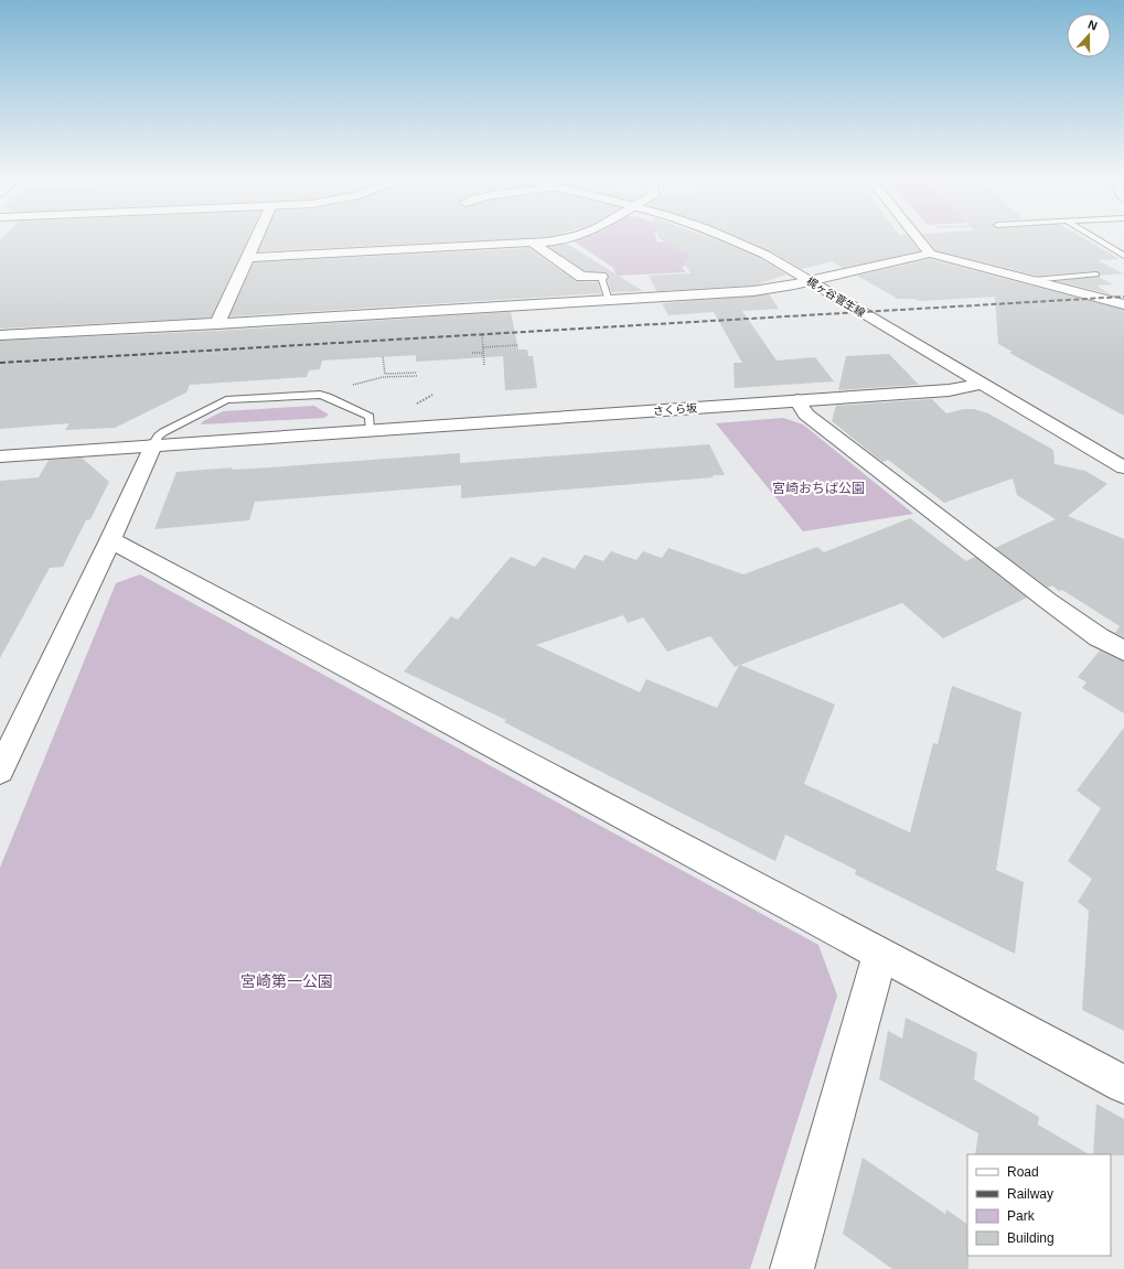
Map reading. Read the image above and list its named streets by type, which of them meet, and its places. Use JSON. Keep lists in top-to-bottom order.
{
  "streets": {
    "street": ["梶ヶ谷菅生線", "さくら坂"]
  },
  "crossings": [
    ["梶ヶ谷菅生線", "さくら坂"]
  ],
  "parks": ["宮崎おちば公園", "宮崎第一公園"],
  "legend": [
    "Road",
    "Railway",
    "Park",
    "Building"
  ],
  "north": "top"
}
